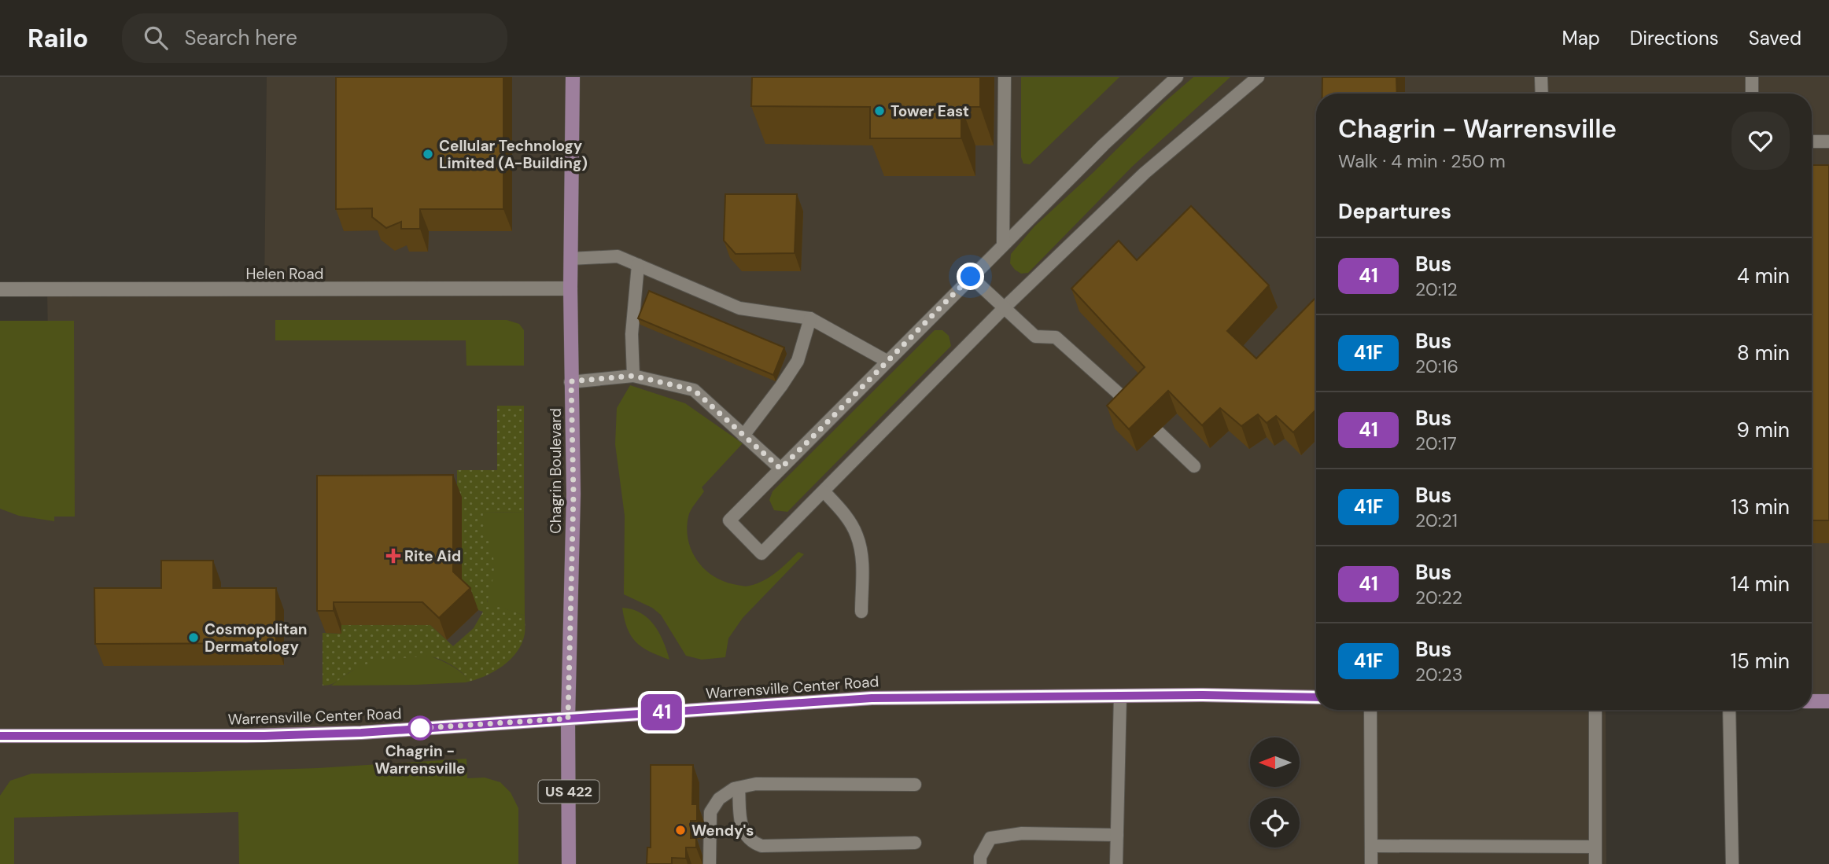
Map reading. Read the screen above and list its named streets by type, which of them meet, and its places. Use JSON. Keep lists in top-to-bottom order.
{
  "streets": {
    "main road": ["Chagrin Boulevard", "Warrensville Center Road", "US 422"],
    "street": ["Helen Road"]
  },
  "crossings": [
    ["Helen Road", "Chagrin Boulevard"],
    ["Chagrin Boulevard", "Warrensville Center Road"]
  ],
  "places": {
    "other": [
      "Tower East",
      "Cellular Technology Limited (A-Building)",
      "Cosmopolitan Dermatology",
      "Chagrin - Warrensville",
      "Wendy's"
    ],
    "health": ["Rite Aid"]
  },
  "lines": ["bus line 41"],
  "north": "left",
  "page": {
    "header": "Railo",
    "search": "Search here",
    "nav": ["Map", "Directions", "Saved"],
    "on_map": "41",
    "heading": [
      ["Chagrin - Warrensville", "Walk · 4 min · 250 m"],
      "Departures"
    ],
    "list": [
      {
        "mark": "41",
        "name": "Bus",
        "note": "20:12",
        "value": "4 min"
      },
      {
        "mark": "41F",
        "name": "Bus",
        "note": "20:16",
        "value": "8 min"
      },
      {
        "mark": "41",
        "name": "Bus",
        "note": "20:17",
        "value": "9 min"
      },
      {
        "mark": "41F",
        "name": "Bus",
        "note": "20:21",
        "value": "13 min"
      },
      {
        "mark": "41",
        "name": "Bus",
        "note": "20:22",
        "value": "14 min"
      },
      {
        "mark": "41F",
        "name": "Bus",
        "note": "20:23",
        "value": "15 min"
      }
    ]
  }
}
